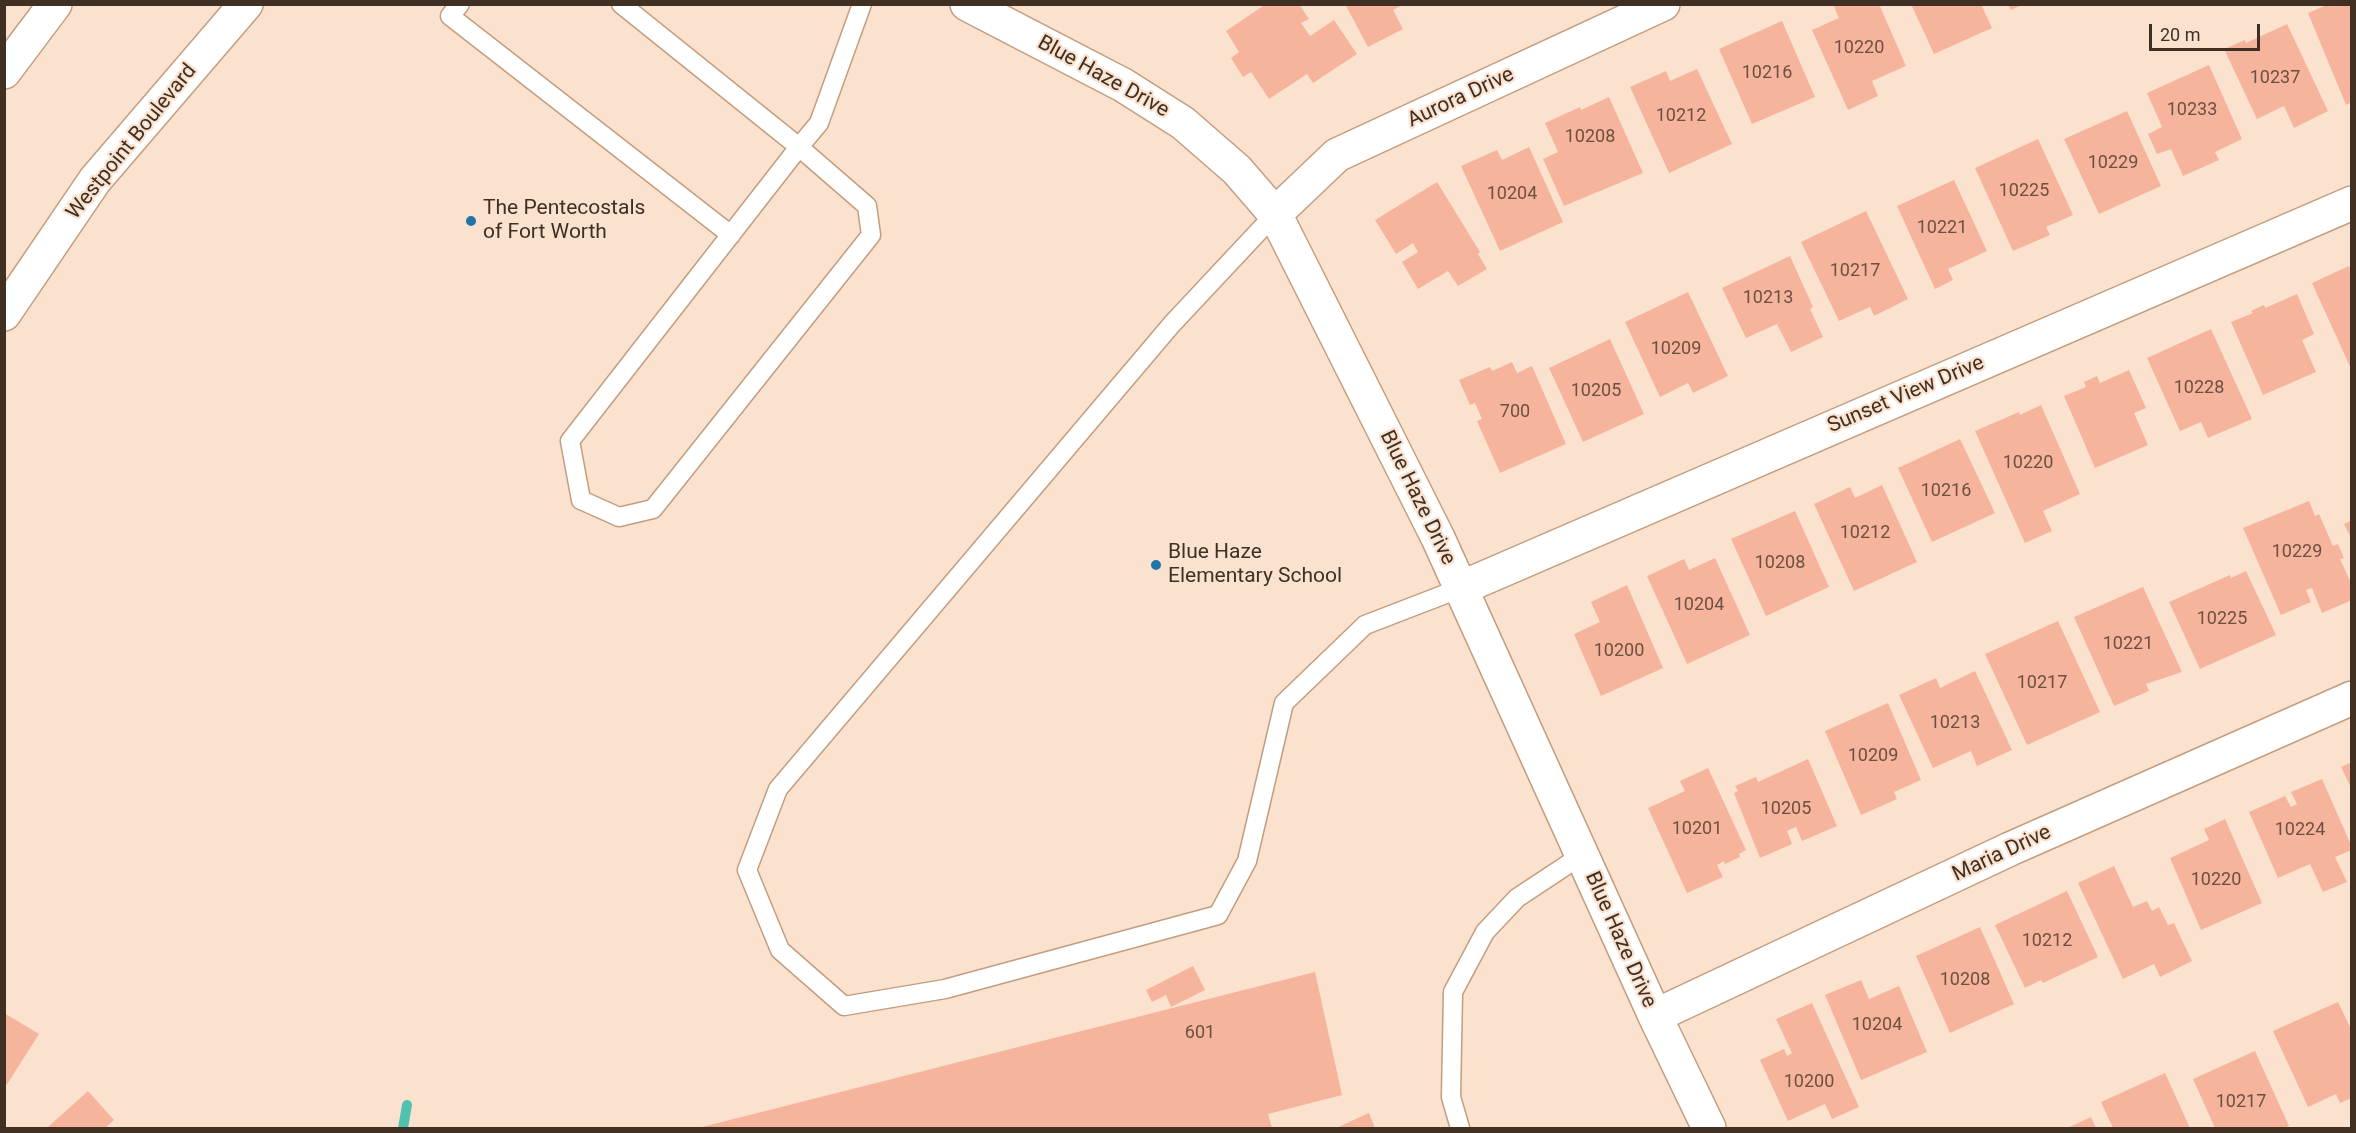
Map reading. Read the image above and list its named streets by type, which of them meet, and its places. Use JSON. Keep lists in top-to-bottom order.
{
  "streets": {
    "street": [
      "Blue Haze Drive",
      "Aurora Drive",
      "Westpoint Boulevard",
      "Sunset View Drive",
      "Maria Drive"
    ]
  },
  "crossings": [
    ["Blue Haze Drive", "Aurora Drive"],
    ["Blue Haze Drive", "Sunset View Drive"],
    ["Blue Haze Drive", "Maria Drive"]
  ],
  "places": ["The Pentecostals of Fort Worth", "Blue Haze Elementary School"],
  "house_numbers": [
    "10220",
    "10216",
    "10237",
    "10233",
    "10212",
    "10208",
    "10229",
    "10225",
    "10204",
    "10221",
    "10217",
    "10213",
    "10209",
    "10228",
    "10205",
    "700",
    "10220",
    "10216",
    "10212",
    "10229",
    "10208",
    "10204",
    "10225",
    "10221",
    "10200",
    "10217",
    "10213",
    "10209",
    "10205",
    "10201",
    "10224",
    "10220",
    "10212",
    "10208",
    "10204",
    "601",
    "10200",
    "10217"
  ],
  "scale_bar": "20 m"
}
